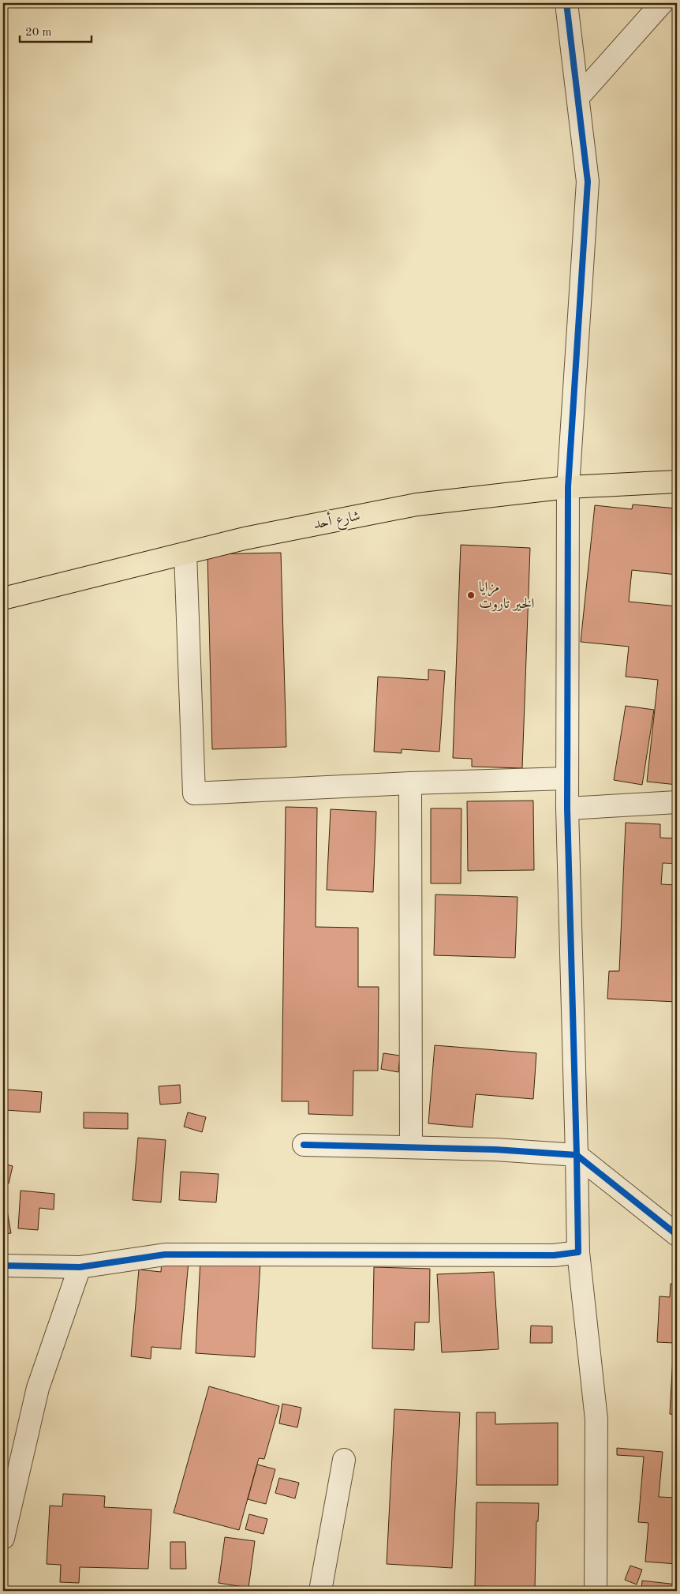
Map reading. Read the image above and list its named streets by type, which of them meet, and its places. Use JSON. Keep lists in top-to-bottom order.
{
  "streets": {
    "main road": ["شارع أحد"]
  },
  "places": ["مزايا الخير تاروت"],
  "scale_bar": "20 m"
}
